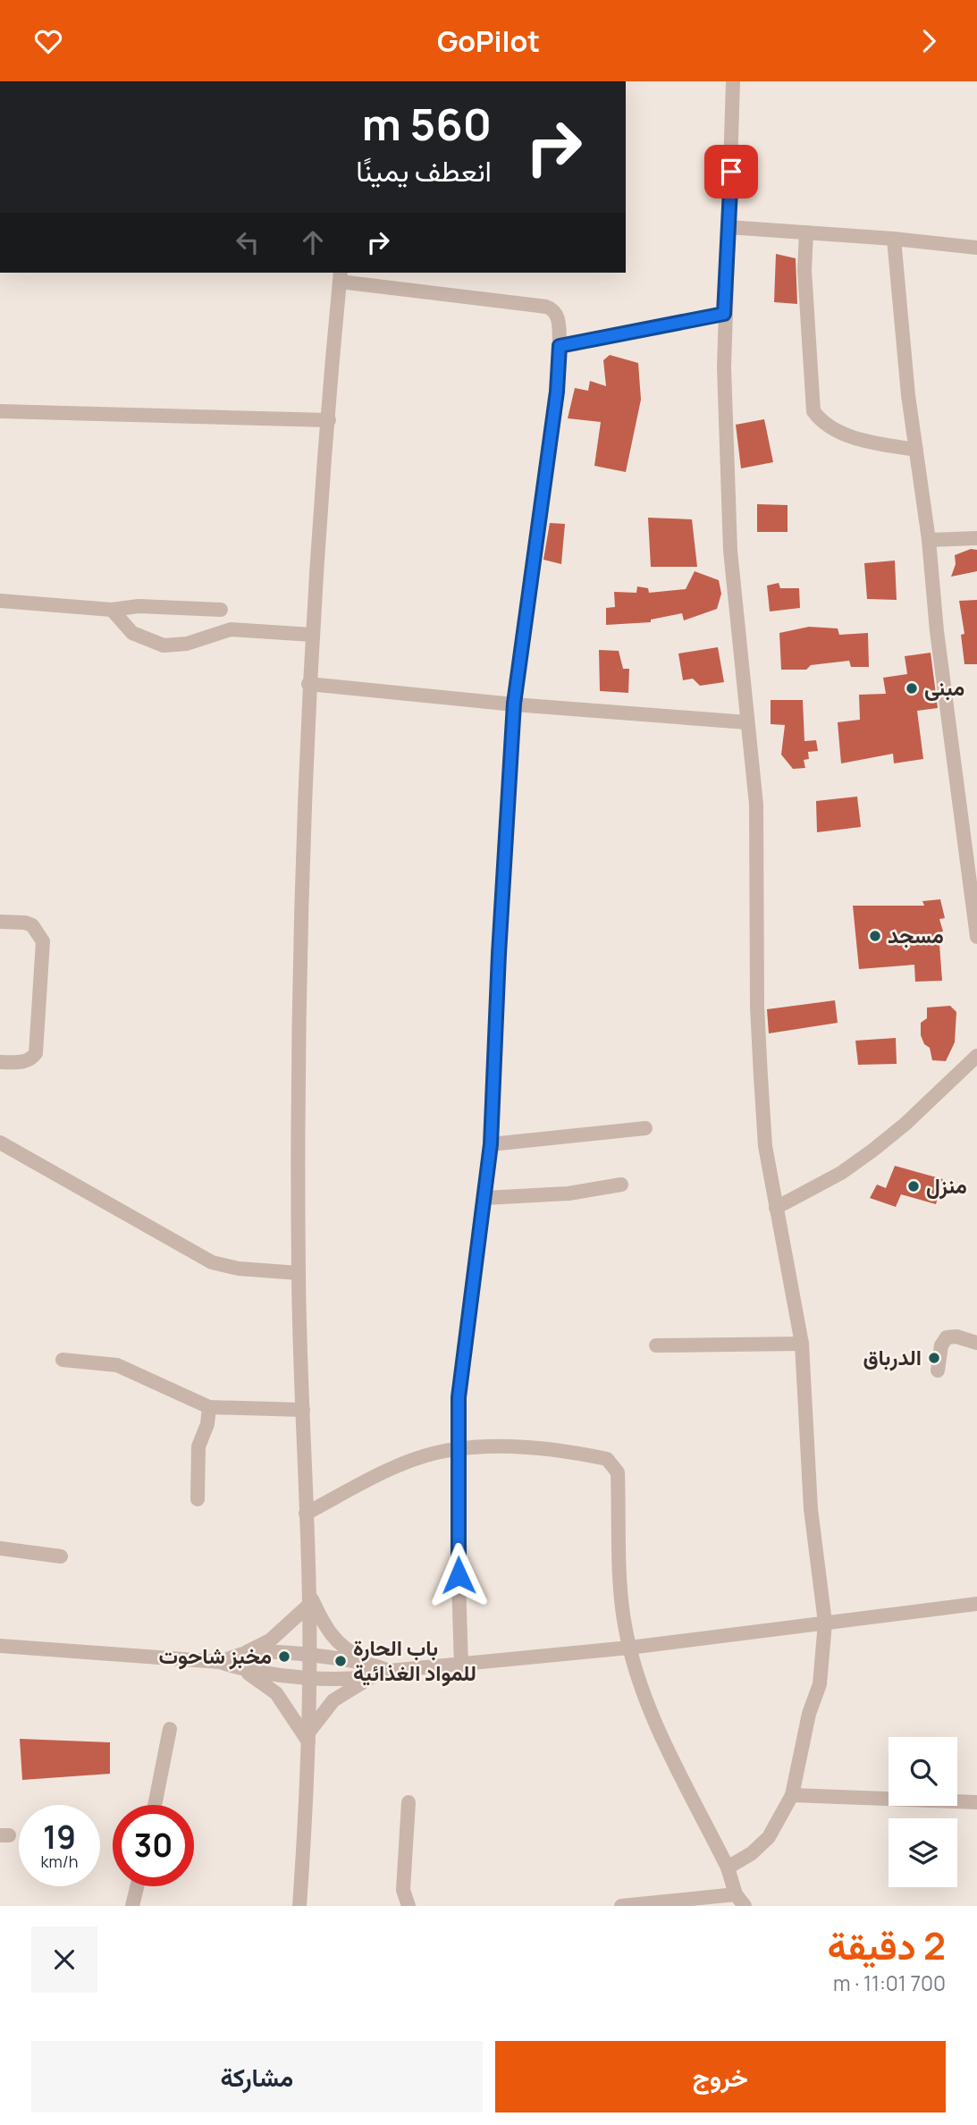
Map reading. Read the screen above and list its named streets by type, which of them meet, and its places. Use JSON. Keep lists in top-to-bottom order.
{
  "places": [
    "مبنى",
    "مسجد",
    "منزل",
    "الدرباق",
    "مخبز شاحوت",
    "باب الحارة للمواد الغذائية"
  ],
  "page": {
    "header": "GoPilot",
    "turn": ["560 m", "انعطف يمينًا"],
    "speed": "19 km/h",
    "limit": "30",
    "heading": ["2 دقيقة", "700 m · 11:01"],
    "buttons": ["خروج", "مشاركة"]
  }
}
